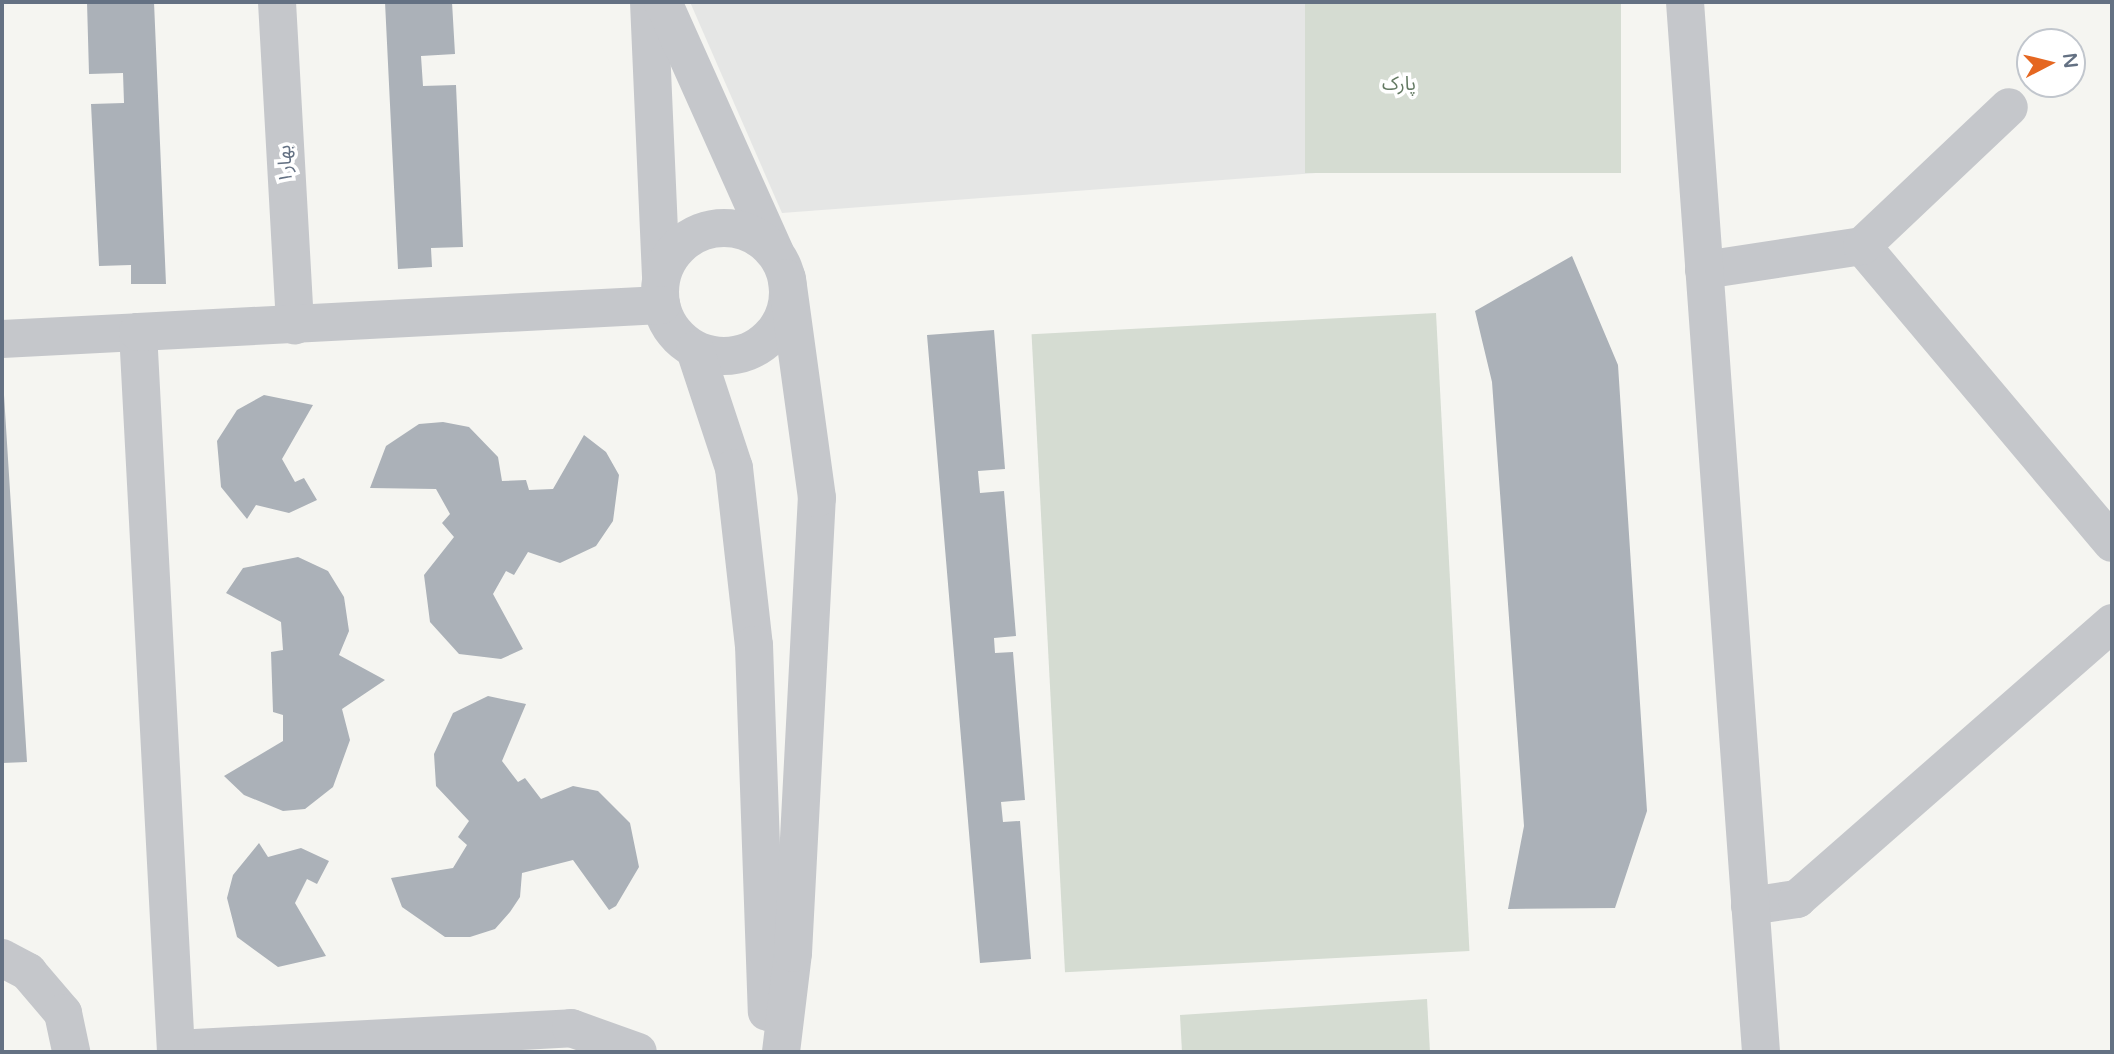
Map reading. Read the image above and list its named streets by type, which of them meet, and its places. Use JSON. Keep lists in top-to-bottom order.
{
  "streets": {
    "street": ["بهار۱"]
  },
  "parks": ["پارک"],
  "north": "right"
}
